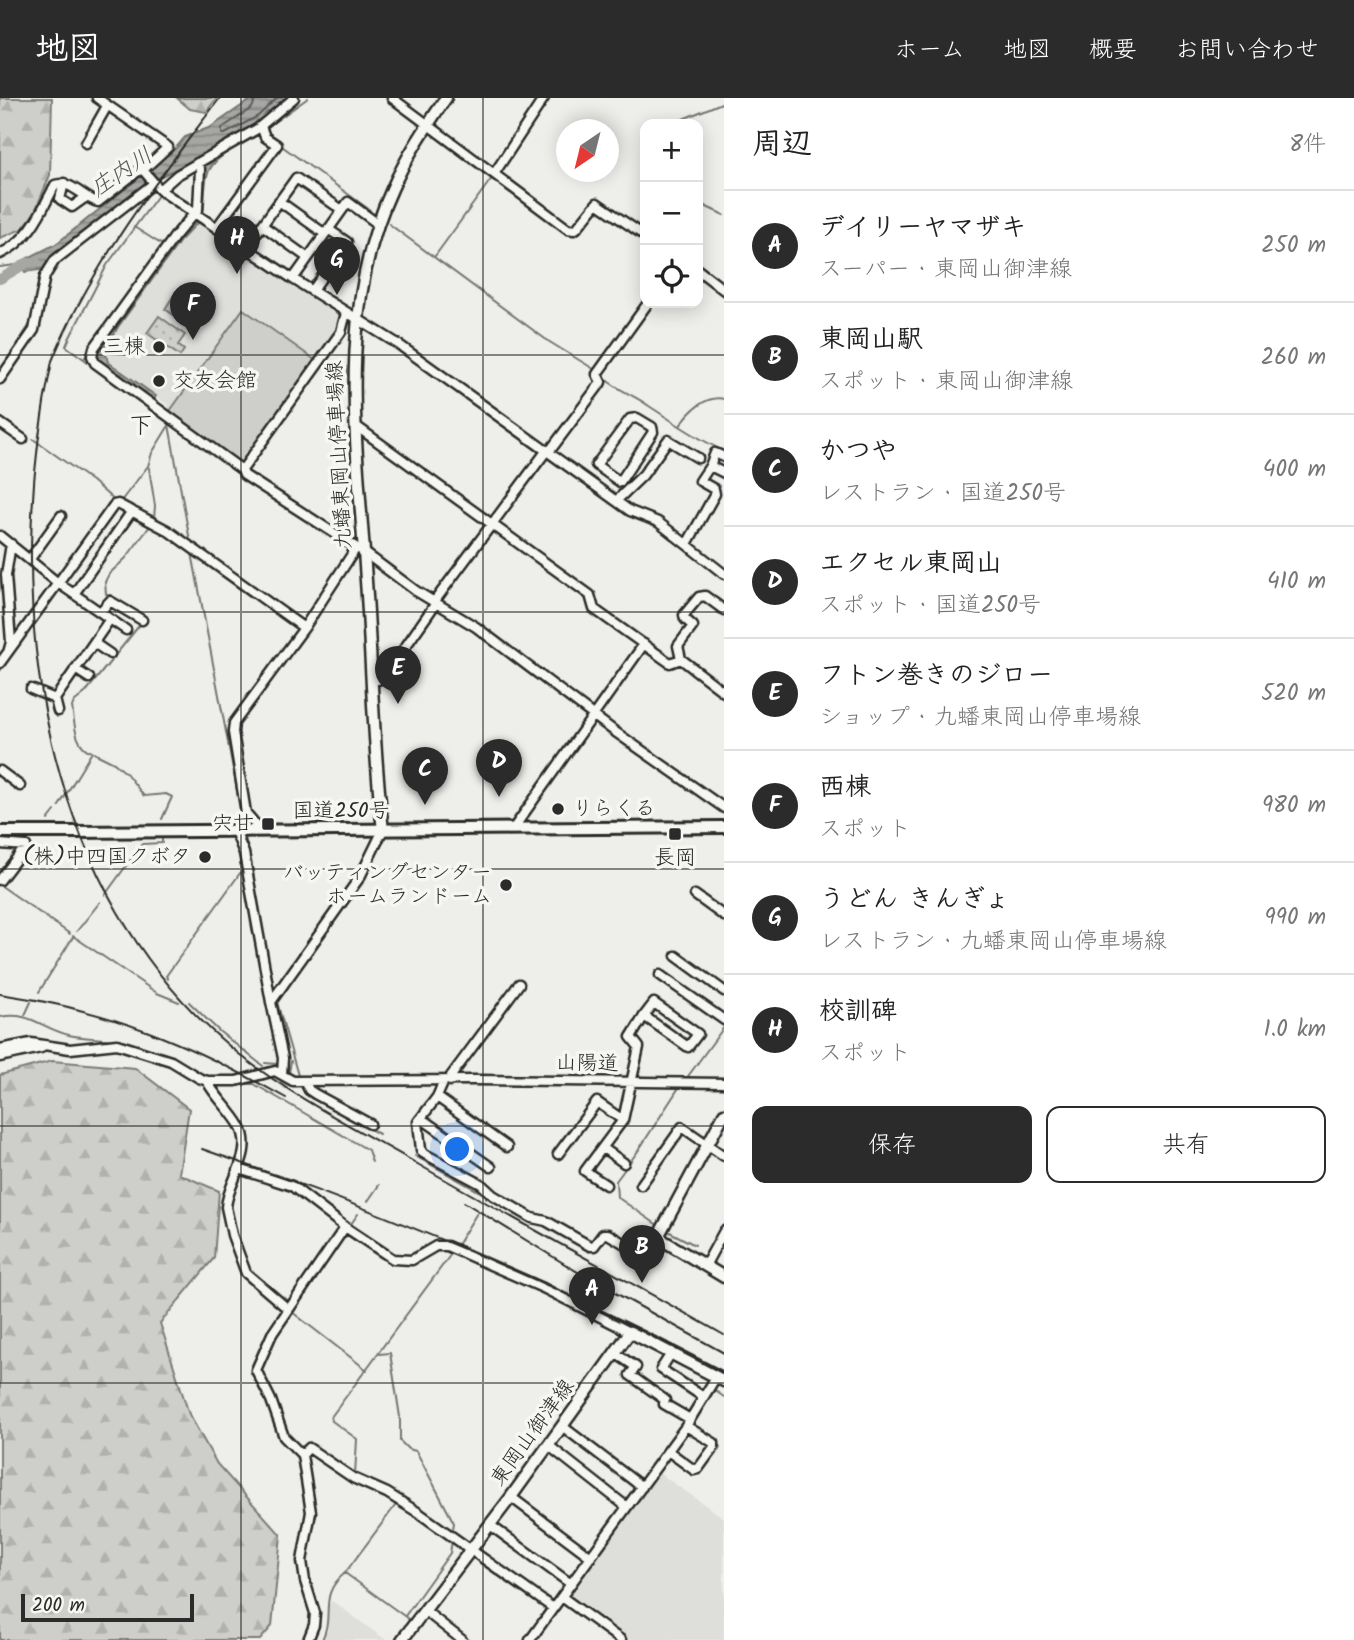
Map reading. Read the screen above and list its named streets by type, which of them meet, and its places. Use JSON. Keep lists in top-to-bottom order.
{
  "streets": {
    "highway": ["国道250号"],
    "main road": ["九蟠東岡山停車場線", "東岡山御津線"],
    "street": ["山陽道"]
  },
  "crossings": [
    ["九蟠東岡山停車場線", "国道250号"]
  ],
  "districts": ["下"],
  "water": ["庄内川"],
  "places": {
    "other": [
      "三棟",
      "交友会館",
      "りらくる",
      "(株)中四国クボタ",
      "バッティングセンター ホームランドーム"
    ],
    "transit": ["宍甘", "長岡"]
  },
  "scale_bar": "200 m",
  "north": "bottom left",
  "page": {
    "header": "地図",
    "nav": [
      "ホーム",
      "地図",
      "概要",
      "お問い合わせ"
    ],
    "heading": ["周辺", "8件"],
    "map_buttons": ["+", "−"],
    "list": [
      {
        "mark": "A",
        "name": "デイリーヤマザキ",
        "note": "スーパー · 東岡山御津線",
        "value": "250 m"
      },
      {
        "mark": "B",
        "name": "東岡山駅",
        "note": "スポット · 東岡山御津線",
        "value": "260 m"
      },
      {
        "mark": "C",
        "name": "かつや",
        "note": "レストラン · 国道250号",
        "value": "400 m"
      },
      {
        "mark": "D",
        "name": "エクセル東岡山",
        "note": "スポット · 国道250号",
        "value": "410 m"
      },
      {
        "mark": "E",
        "name": "フトン巻きのジロー",
        "note": "ショップ · 九蟠東岡山停車場線",
        "value": "520 m"
      },
      {
        "mark": "F",
        "name": "西棟",
        "note": "スポット",
        "value": "980 m"
      },
      {
        "mark": "G",
        "name": "うどん きんぎょ",
        "note": "レストラン · 九蟠東岡山停車場線",
        "value": "990 m"
      },
      {
        "mark": "H",
        "name": "校訓碑",
        "note": "スポット",
        "value": "1.0 km"
      }
    ],
    "pins": [
      "H",
      "G",
      "F",
      "E",
      "D",
      "C",
      "B",
      "A"
    ],
    "buttons": ["保存", "共有"],
    "scale": "200 m"
  }
}
